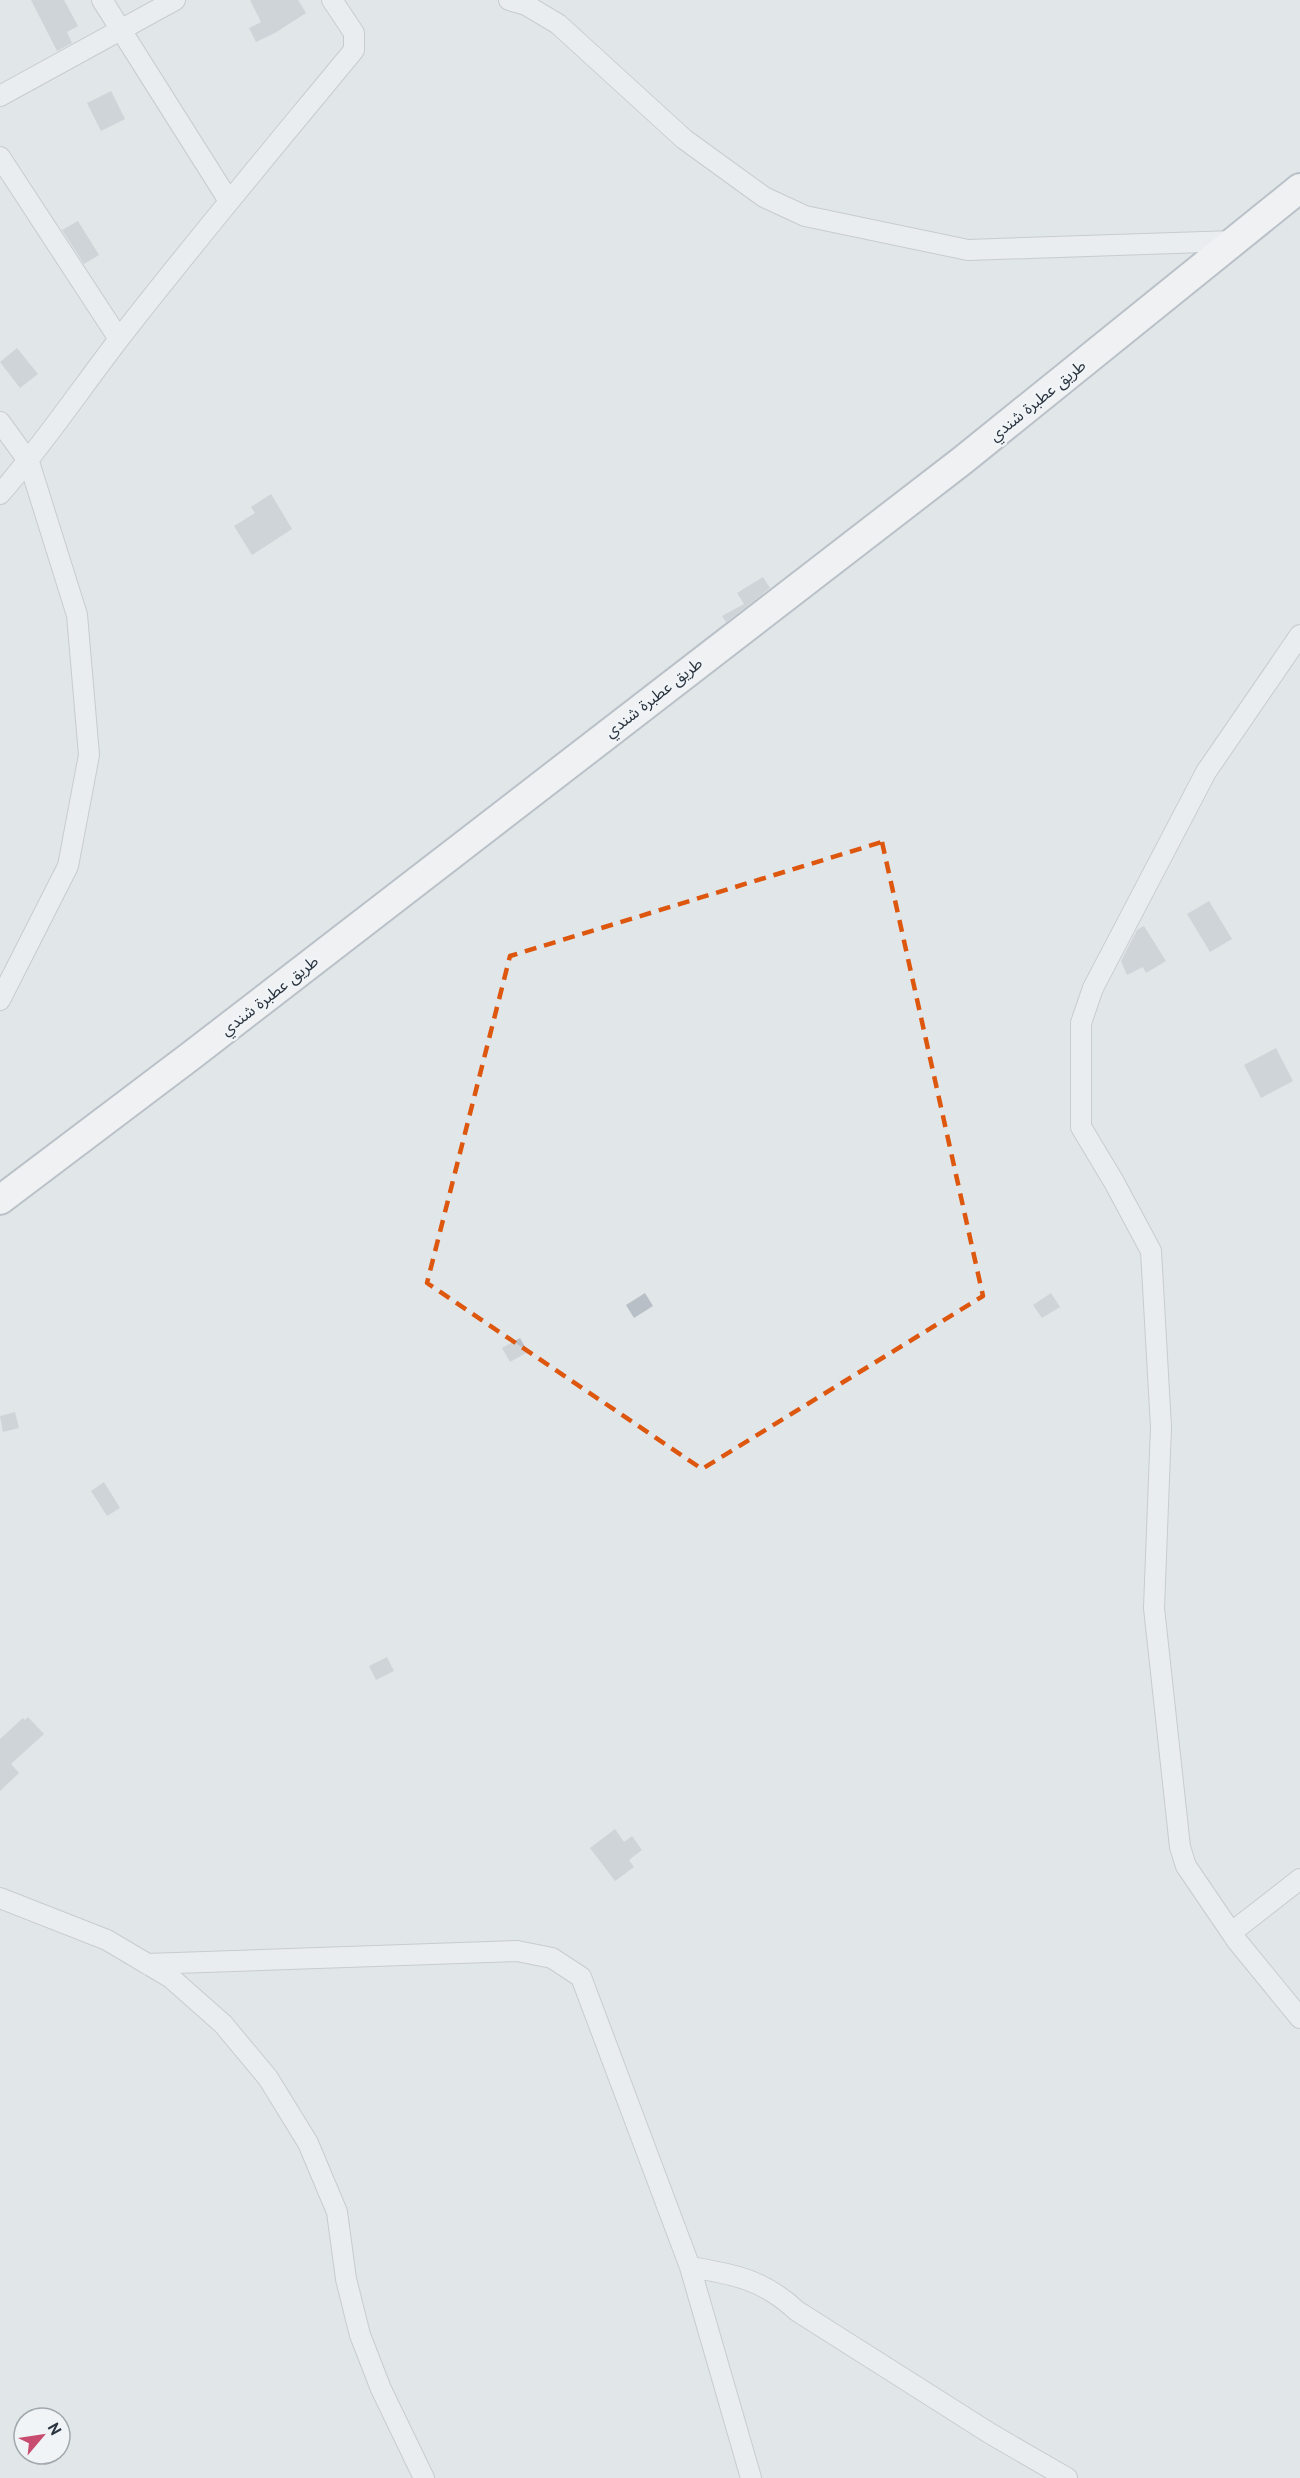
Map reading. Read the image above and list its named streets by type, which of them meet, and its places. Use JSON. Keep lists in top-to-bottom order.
{
  "streets": {
    "highway": ["طريق عطبرة شندي"]
  },
  "north": "top right"
}
